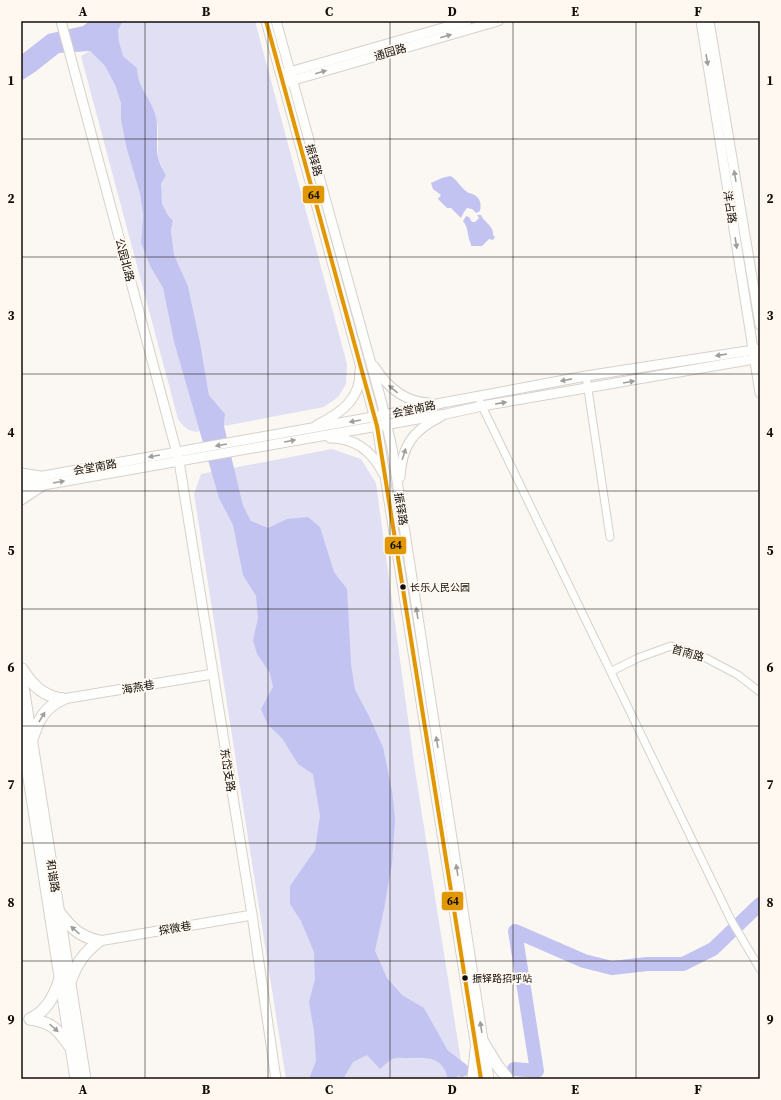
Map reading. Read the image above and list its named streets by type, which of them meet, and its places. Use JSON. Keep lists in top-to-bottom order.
{
  "streets": {
    "main road": [
      "通园路",
      "振铎路",
      "洋占路",
      "公园北路",
      "会堂南路",
      "海燕巷",
      "东岱支路",
      "和谐路",
      "探微巷"
    ],
    "street": ["首南路"]
  },
  "crossings": [
    ["通园路", "振铎路"],
    ["振铎路", "会堂南路"],
    ["洋占路", "会堂南路"],
    ["公园北路", "会堂南路"],
    ["公园北路", "东岱支路"],
    ["会堂南路", "东岱支路"],
    ["海燕巷", "东岱支路"],
    ["东岱支路", "探微巷"]
  ],
  "places": ["长乐人民公园", "振铎路招呼站"],
  "lines": ["transit line 64"],
  "grid": {
    "columns": [
      "A",
      "B",
      "C",
      "D",
      "E",
      "F"
    ],
    "rows": [
      "1",
      "2",
      "3",
      "4",
      "5",
      "6",
      "7",
      "8",
      "9"
    ]
  }
}
